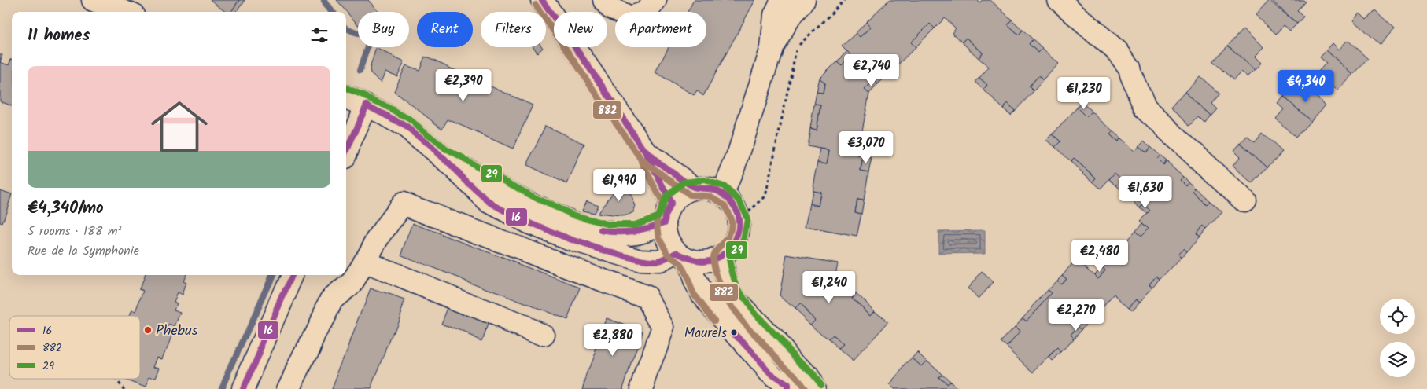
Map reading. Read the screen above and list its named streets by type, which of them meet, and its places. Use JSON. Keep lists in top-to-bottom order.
{
  "places": ["Phebus", "Maurels"],
  "lines": ["transit line 16", "transit line 882", "transit line 29"],
  "legend": ["16", "882", "29"],
  "page": {
    "chip": [
      "Buy",
      "Rent",
      "Filters",
      "New",
      "Apartment"
    ],
    "heading": "11 homes",
    "price": [
      "€2,740",
      "€2,390",
      "€4,340",
      "€1,230",
      "€3,070",
      "€1,990",
      "€1,630",
      "€2,480",
      "€1,240",
      "€2,270",
      "€2,880"
    ],
    "list": [
      {
        "name": "€4,340/mo",
        "note": "5 rooms · 188 m² · Rue de la Symphonie"
      }
    ]
  }
}
